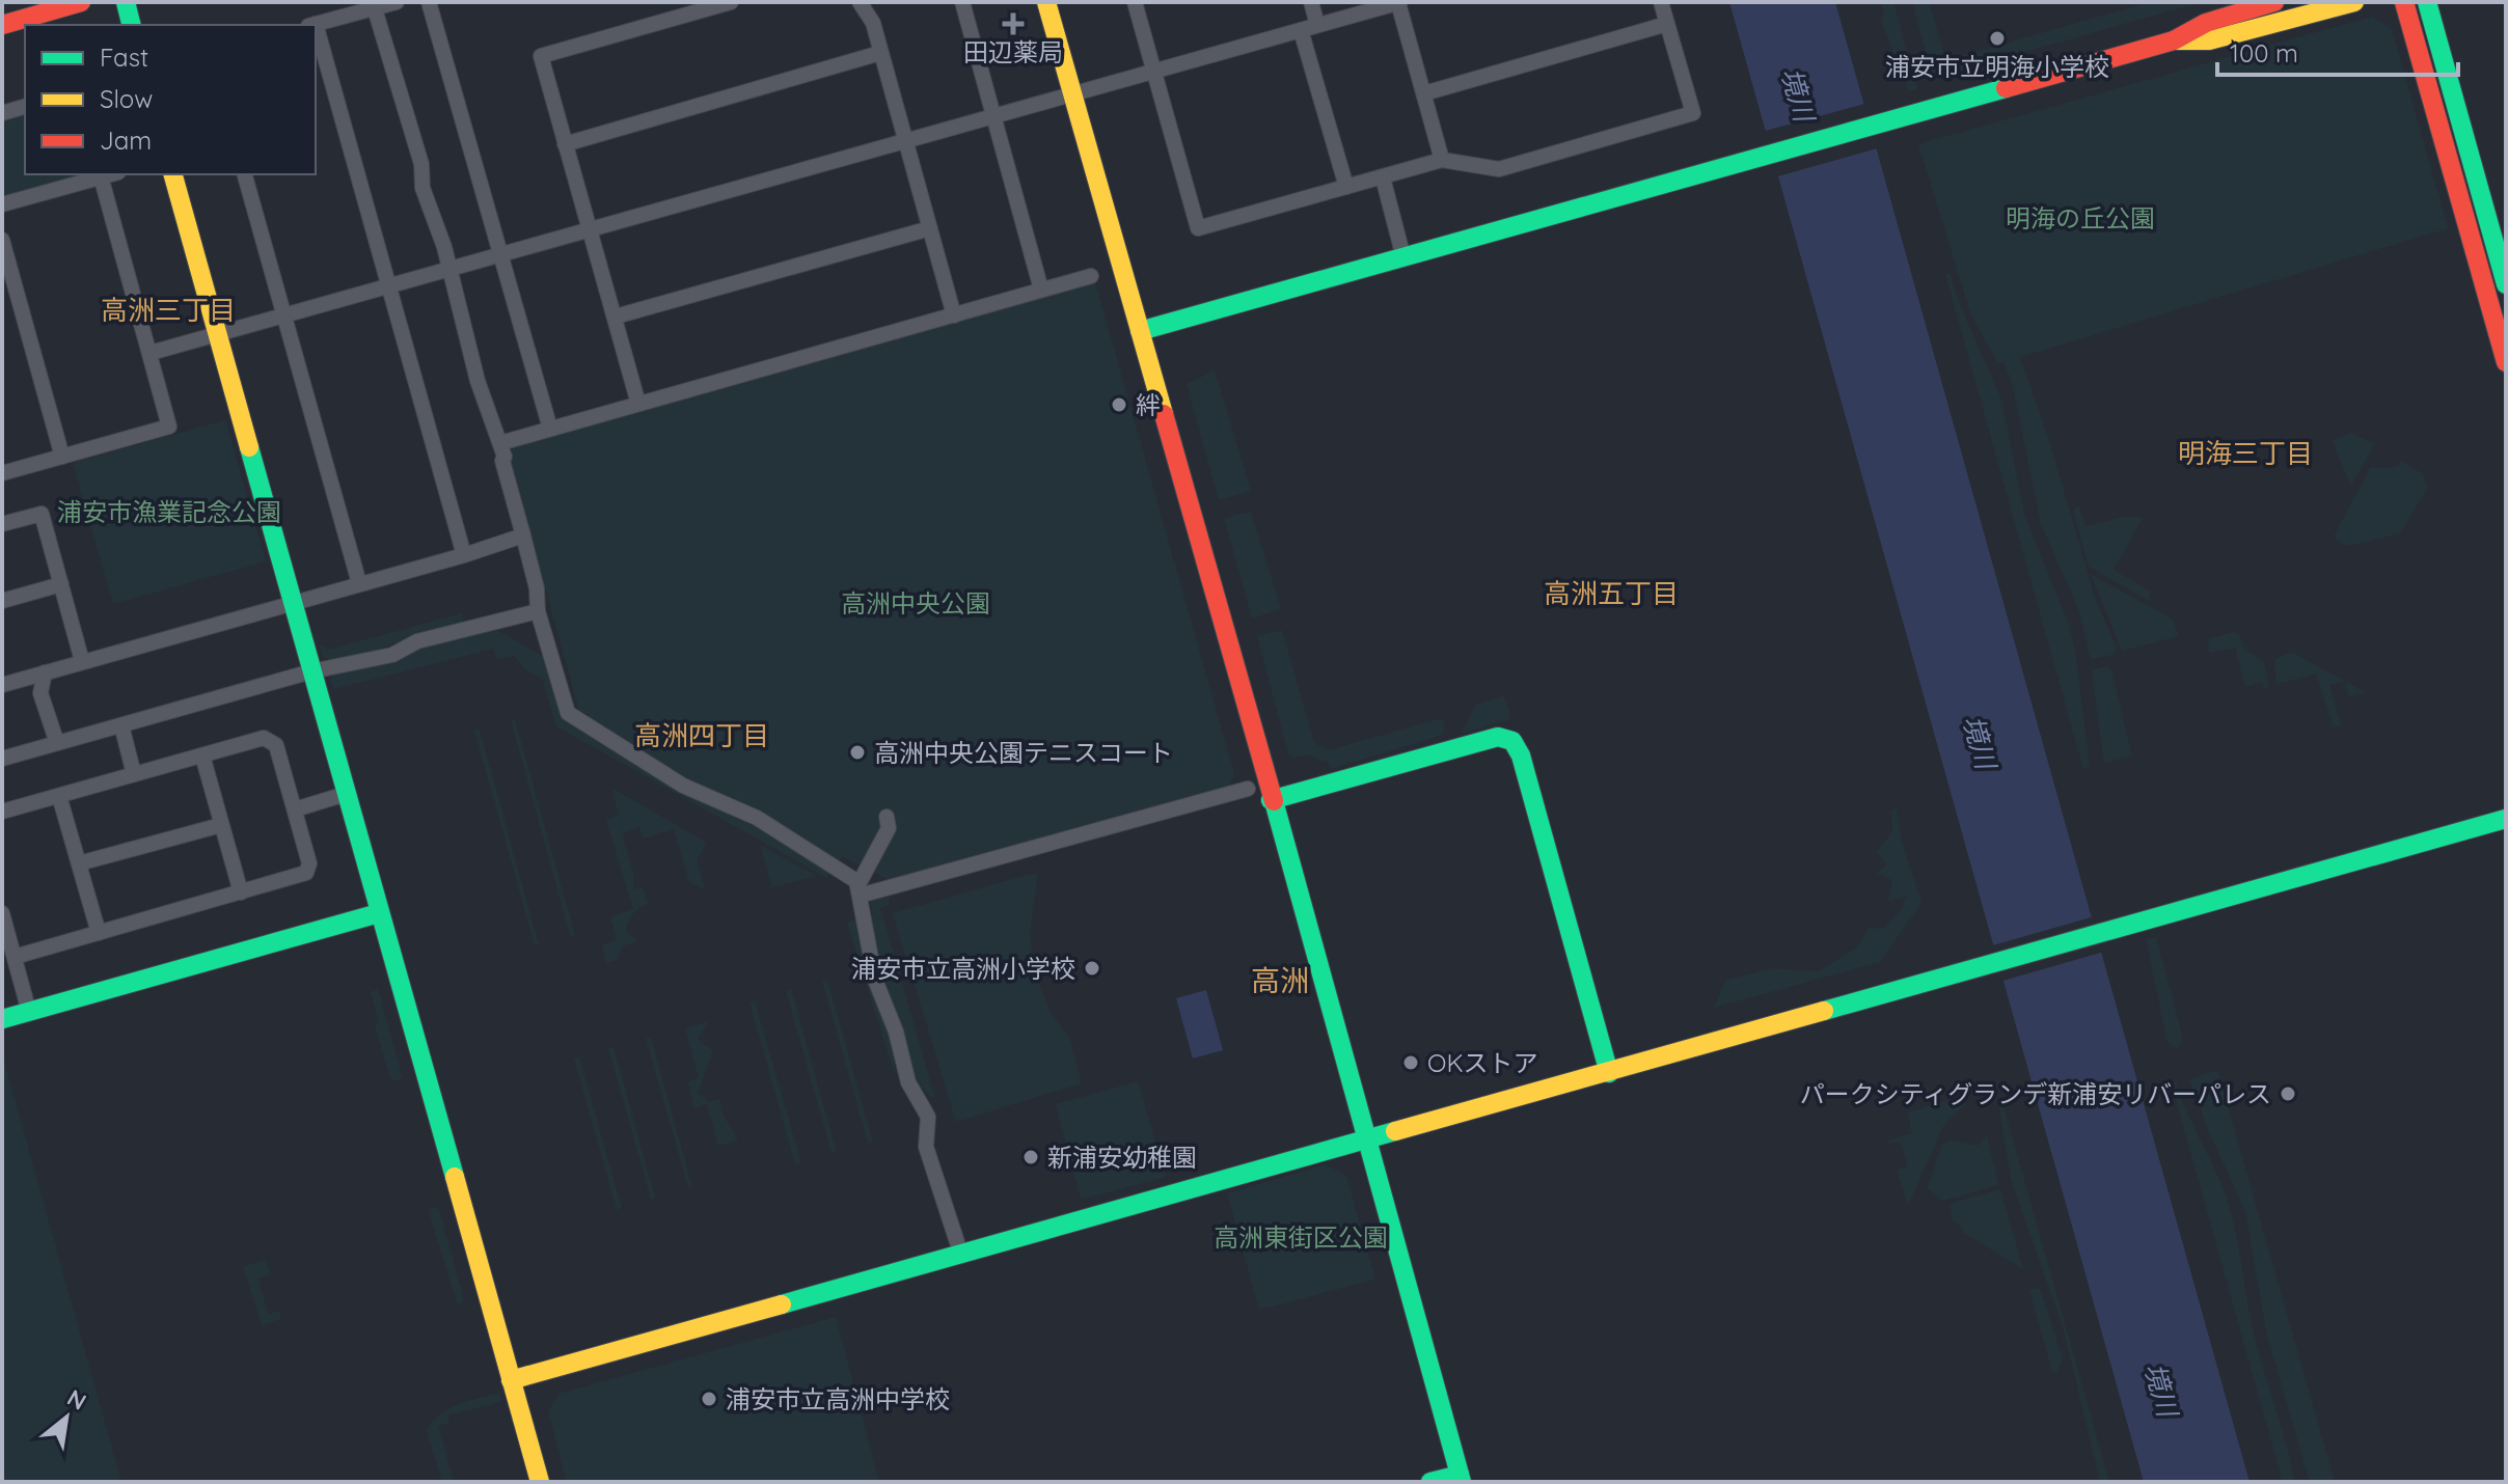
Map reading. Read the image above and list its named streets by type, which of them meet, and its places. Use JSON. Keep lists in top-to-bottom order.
{
  "districts": [
    "高洲三丁目",
    "明海三丁目",
    "高洲五丁目",
    "高洲四丁目",
    "高洲"
  ],
  "water": ["境川"],
  "parks": [
    "明海の丘公園",
    "浦安市漁業記念公園",
    "高洲中央公園",
    "高洲東街区公園"
  ],
  "places": {
    "health": ["田辺薬局"],
    "other": [
      "浦安市立明海小学校",
      "絆",
      "高洲中央公園テニスコート",
      "浦安市立高洲小学校",
      "OKストア",
      "パークシティグランデ新浦安リバーパレス",
      "新浦安幼稚園",
      "浦安市立高洲中学校"
    ]
  },
  "legend": ["Fast", "Slow", "Jam"],
  "scale_bar": "100 m",
  "north": "top right"
}
